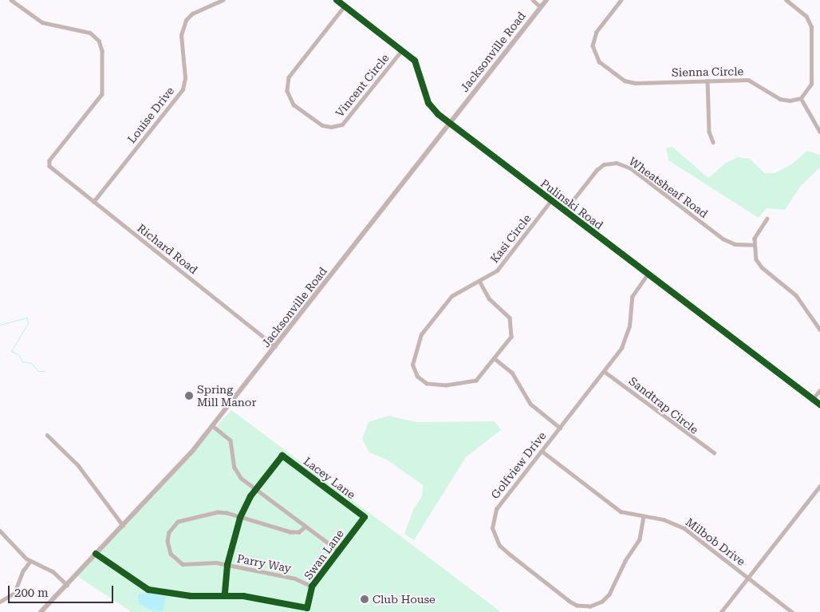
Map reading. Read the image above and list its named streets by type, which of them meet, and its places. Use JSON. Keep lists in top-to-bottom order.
{
  "streets": {
    "main road": ["Jacksonville Road"],
    "street": [
      "Sienna Circle",
      "Vincent Circle",
      "Louise Drive",
      "Wheatsheaf Road",
      "Pulinski Road",
      "Kasi Circle",
      "Richard Road",
      "Sandtrap Circle",
      "Golfview Drive",
      "Lacey Lane",
      "Milbob Drive",
      "Swan Lane",
      "Parry Way"
    ]
  },
  "crossings": [
    ["Jacksonville Road", "Pulinski Road"],
    ["Jacksonville Road", "Richard Road"],
    ["Vincent Circle", "Pulinski Road"],
    ["Louise Drive", "Richard Road"],
    ["Wheatsheaf Road", "Pulinski Road"],
    ["Pulinski Road", "Kasi Circle"],
    ["Pulinski Road", "Golfview Drive"],
    ["Sandtrap Circle", "Golfview Drive"],
    ["Golfview Drive", "Milbob Drive"],
    ["Lacey Lane", "Swan Lane"],
    ["Swan Lane", "Parry Way"]
  ],
  "places": ["Spring Mill Manor", "Club House"],
  "scale_bar": "200 m"
}
